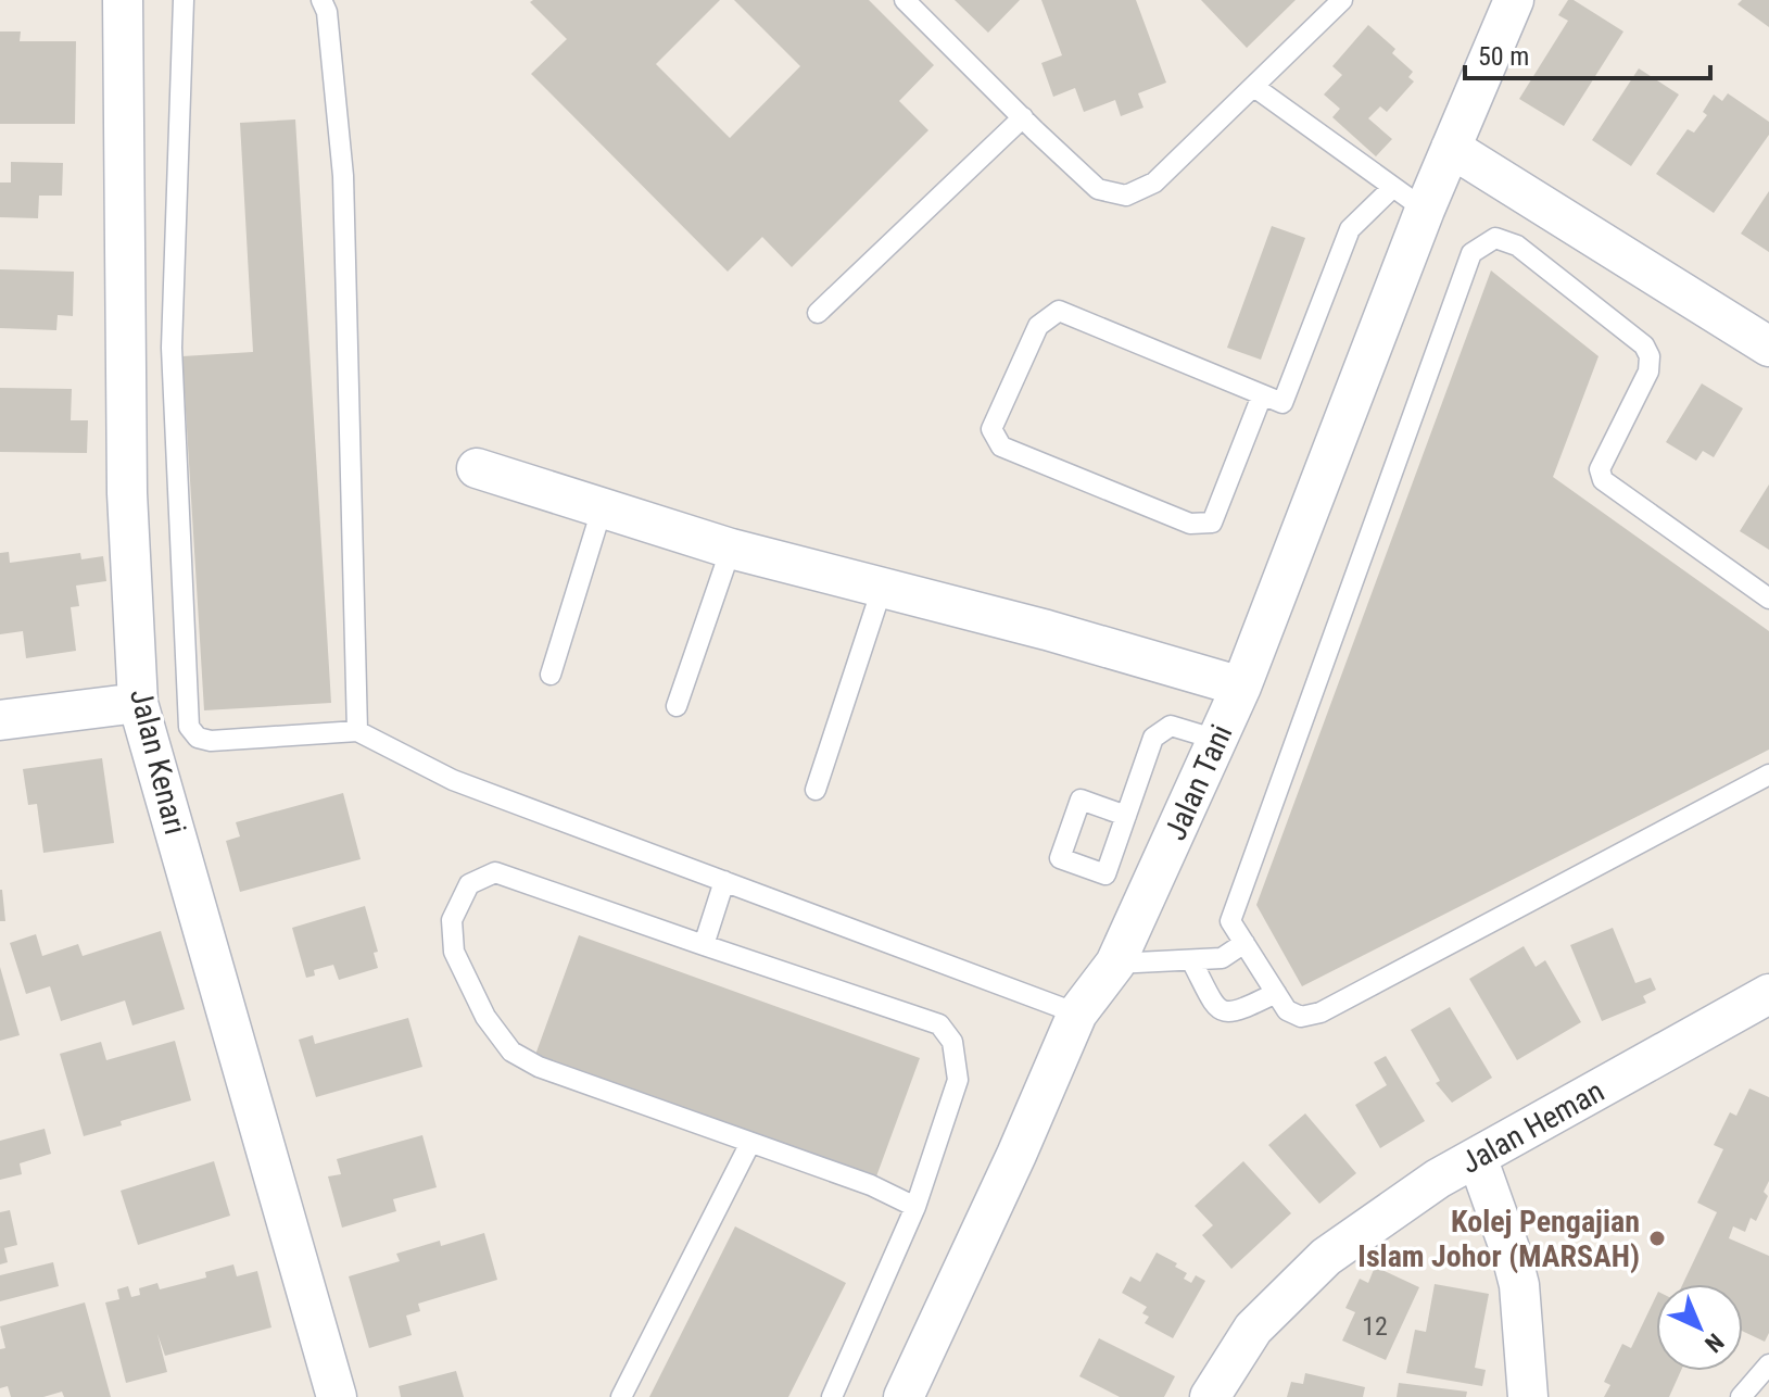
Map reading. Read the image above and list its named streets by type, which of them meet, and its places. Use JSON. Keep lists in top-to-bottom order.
{
  "streets": {
    "street": ["Jalan Kenari", "Jalan Tani", "Jalan Heman"]
  },
  "places": ["Kolej Pengajian Islam Johor (MARSAH)"],
  "house_numbers": ["12"],
  "scale_bar": "50 m",
  "north": "bottom right"
}
